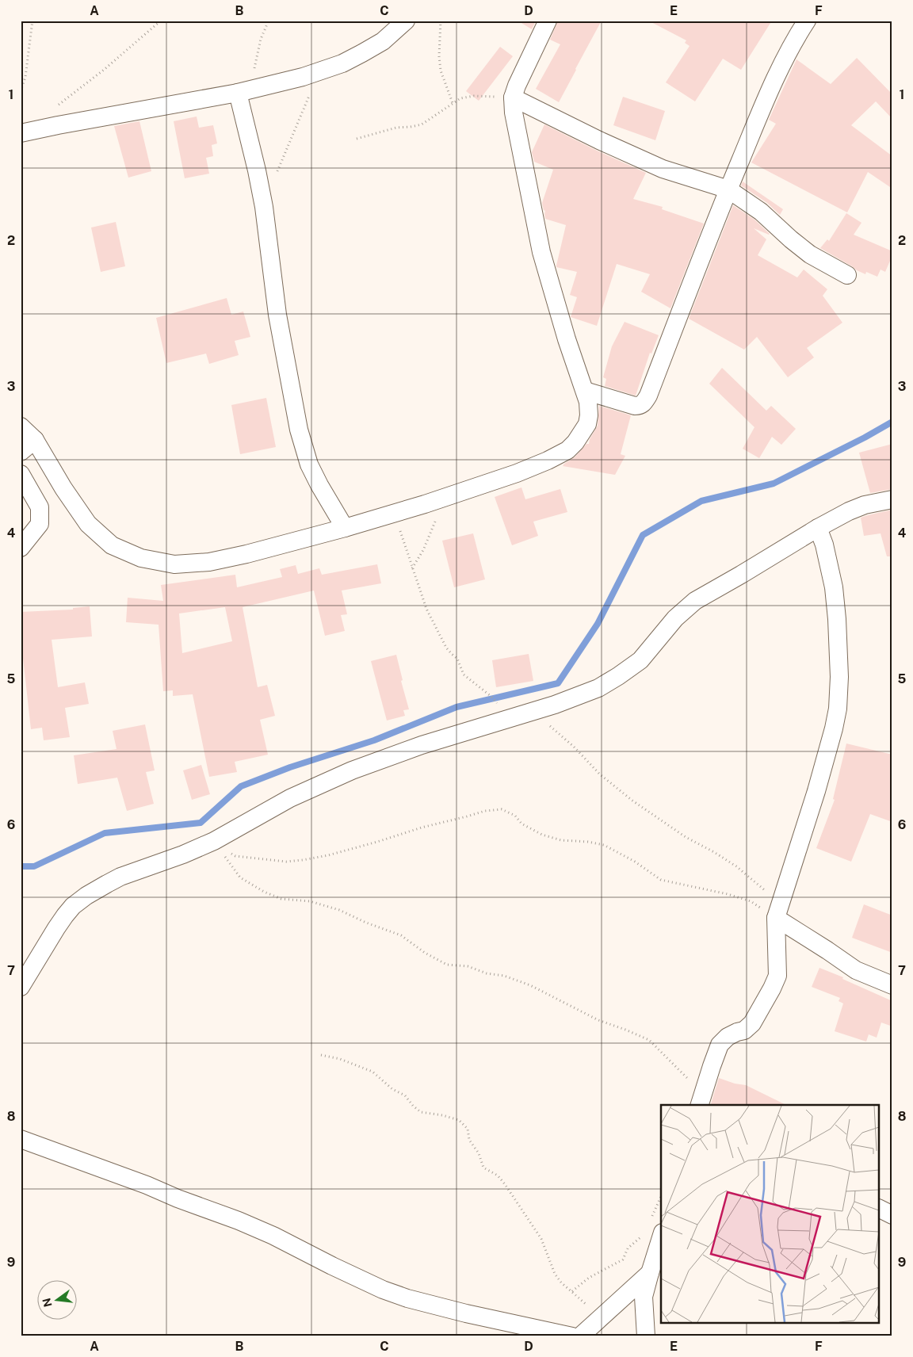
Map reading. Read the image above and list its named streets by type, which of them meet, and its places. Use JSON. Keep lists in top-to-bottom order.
{
  "north": "left",
  "grid": {
    "columns": [
      "A",
      "B",
      "C",
      "D",
      "E",
      "F"
    ],
    "rows": [
      "1",
      "2",
      "3",
      "4",
      "5",
      "6",
      "7",
      "8",
      "9"
    ]
  }
}
